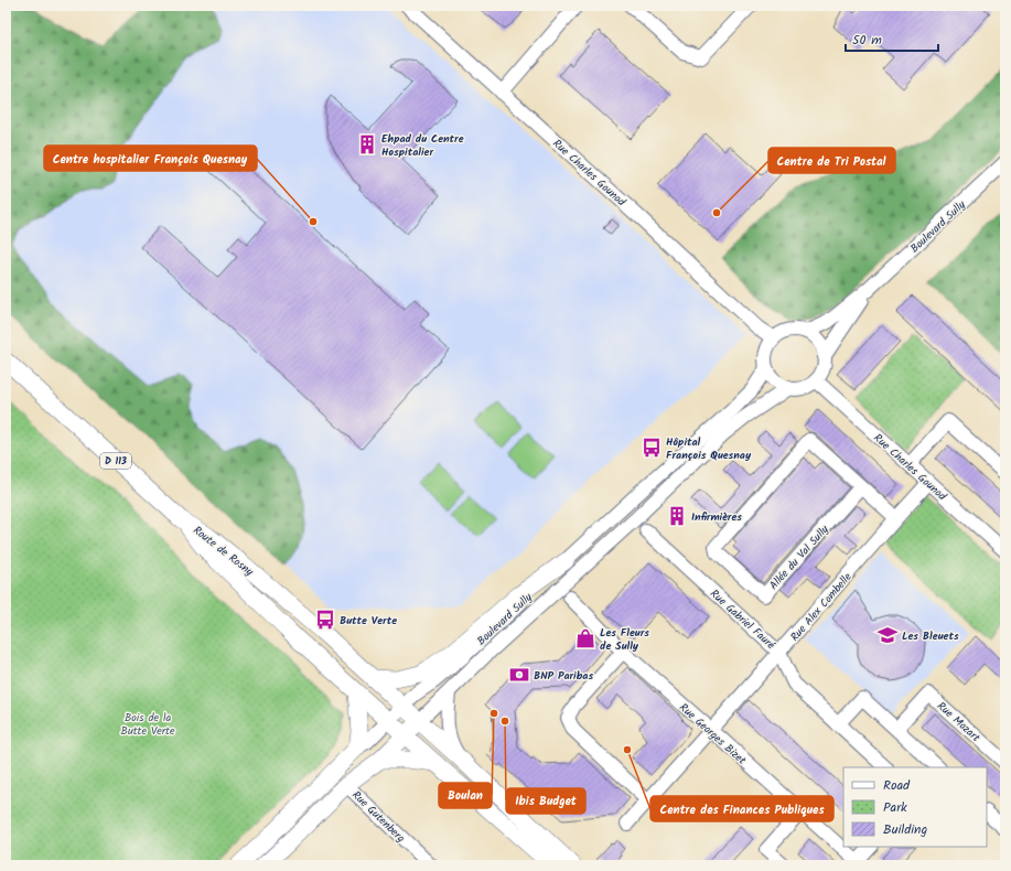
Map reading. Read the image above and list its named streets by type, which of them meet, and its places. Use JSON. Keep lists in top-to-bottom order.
{
  "streets": {
    "main road": ["Boulevard Sully", "D 113", "Route de Rosny"],
    "street": [
      "Rue Charles Gounod",
      "Allée du Val Sully",
      "Rue Alex Combelle",
      "Rue Gabriel Fauré",
      "Rue Mozart",
      "Rue Georges Bizet",
      "Rue Gutenberg"
    ]
  },
  "crossings": [
    ["Rue Charles Gounod", "Boulevard Sully"],
    ["Rue Charles Gounod", "Rue Alex Combelle"],
    ["Boulevard Sully", "D 113"],
    ["Boulevard Sully", "Route de Rosny"],
    ["Boulevard Sully", "Rue Gutenberg"],
    ["D 113", "Route de Rosny"],
    ["Allée du Val Sully", "Rue Alex Combelle"],
    ["Rue Alex Combelle", "Rue Gabriel Fauré"],
    ["Rue Alex Combelle", "Rue Georges Bizet"]
  ],
  "parks": ["Bois de la Butte Verte"],
  "places": {
    "building": ["Ehpad du Centre Hospitalier", "Infirmières"],
    "other": [
      "Centre de Tri Postal",
      "Centre hospitalier François Quesnay",
      "Boulan",
      "Ibis Budget",
      "Centre des Finances Publiques"
    ],
    "bus stop": ["Hôpital François Quesnay", "Butte Verte"],
    "school or university": ["Les Bleuets"],
    "shop": ["Les Fleurs de Sully"],
    "bank": ["BNP Paribas"]
  },
  "legend": ["Road", "Park", "Building"],
  "scale_bar": "50 m"
}
